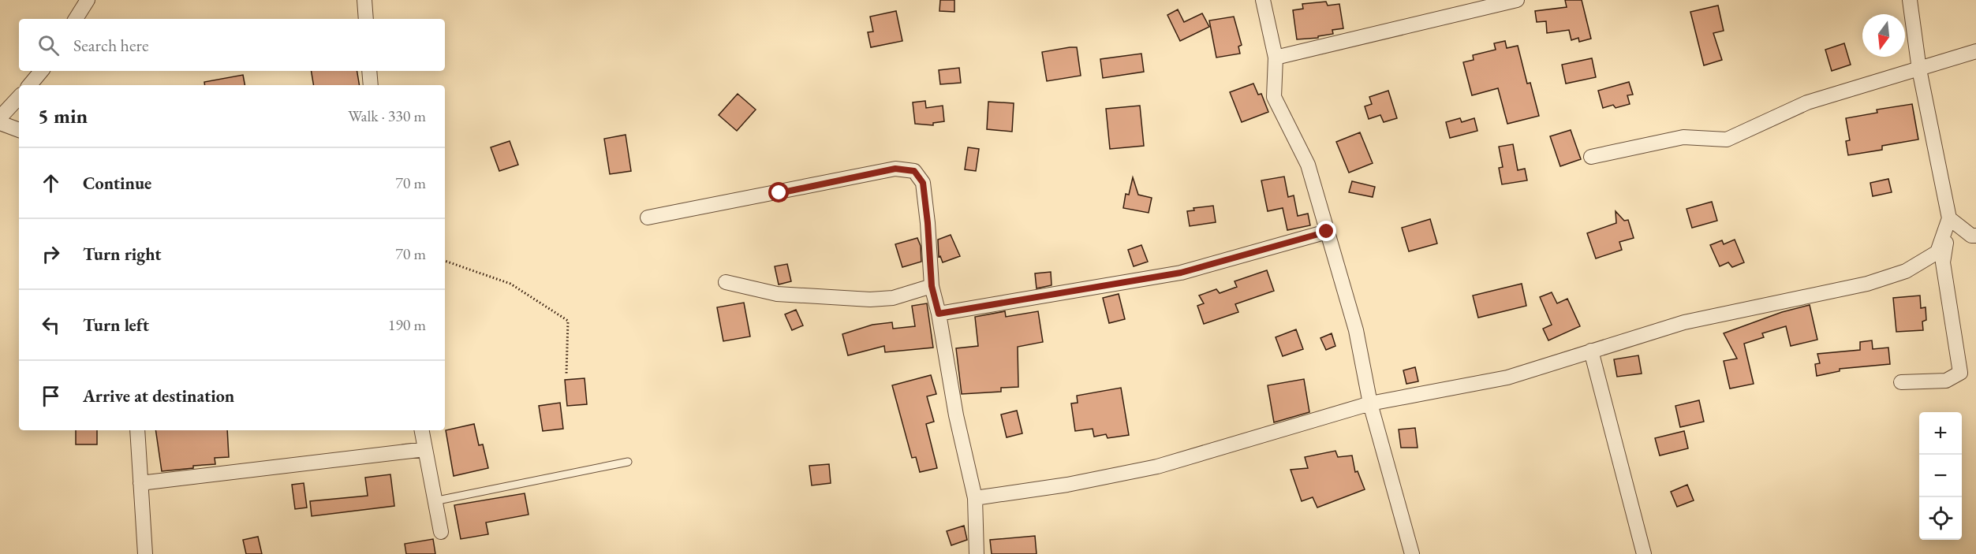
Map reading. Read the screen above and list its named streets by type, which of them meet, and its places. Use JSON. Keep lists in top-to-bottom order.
{
  "north": "bottom",
  "page": {
    "search": "Search here",
    "heading": ["5 min", "Walk · 330 m"],
    "list": [
      ["Continue", "70 m"],
      ["Turn right", "70 m"],
      ["Turn left", "190 m"],
      "Arrive at destination"
    ],
    "map_buttons": ["+", "−"]
  }
}
